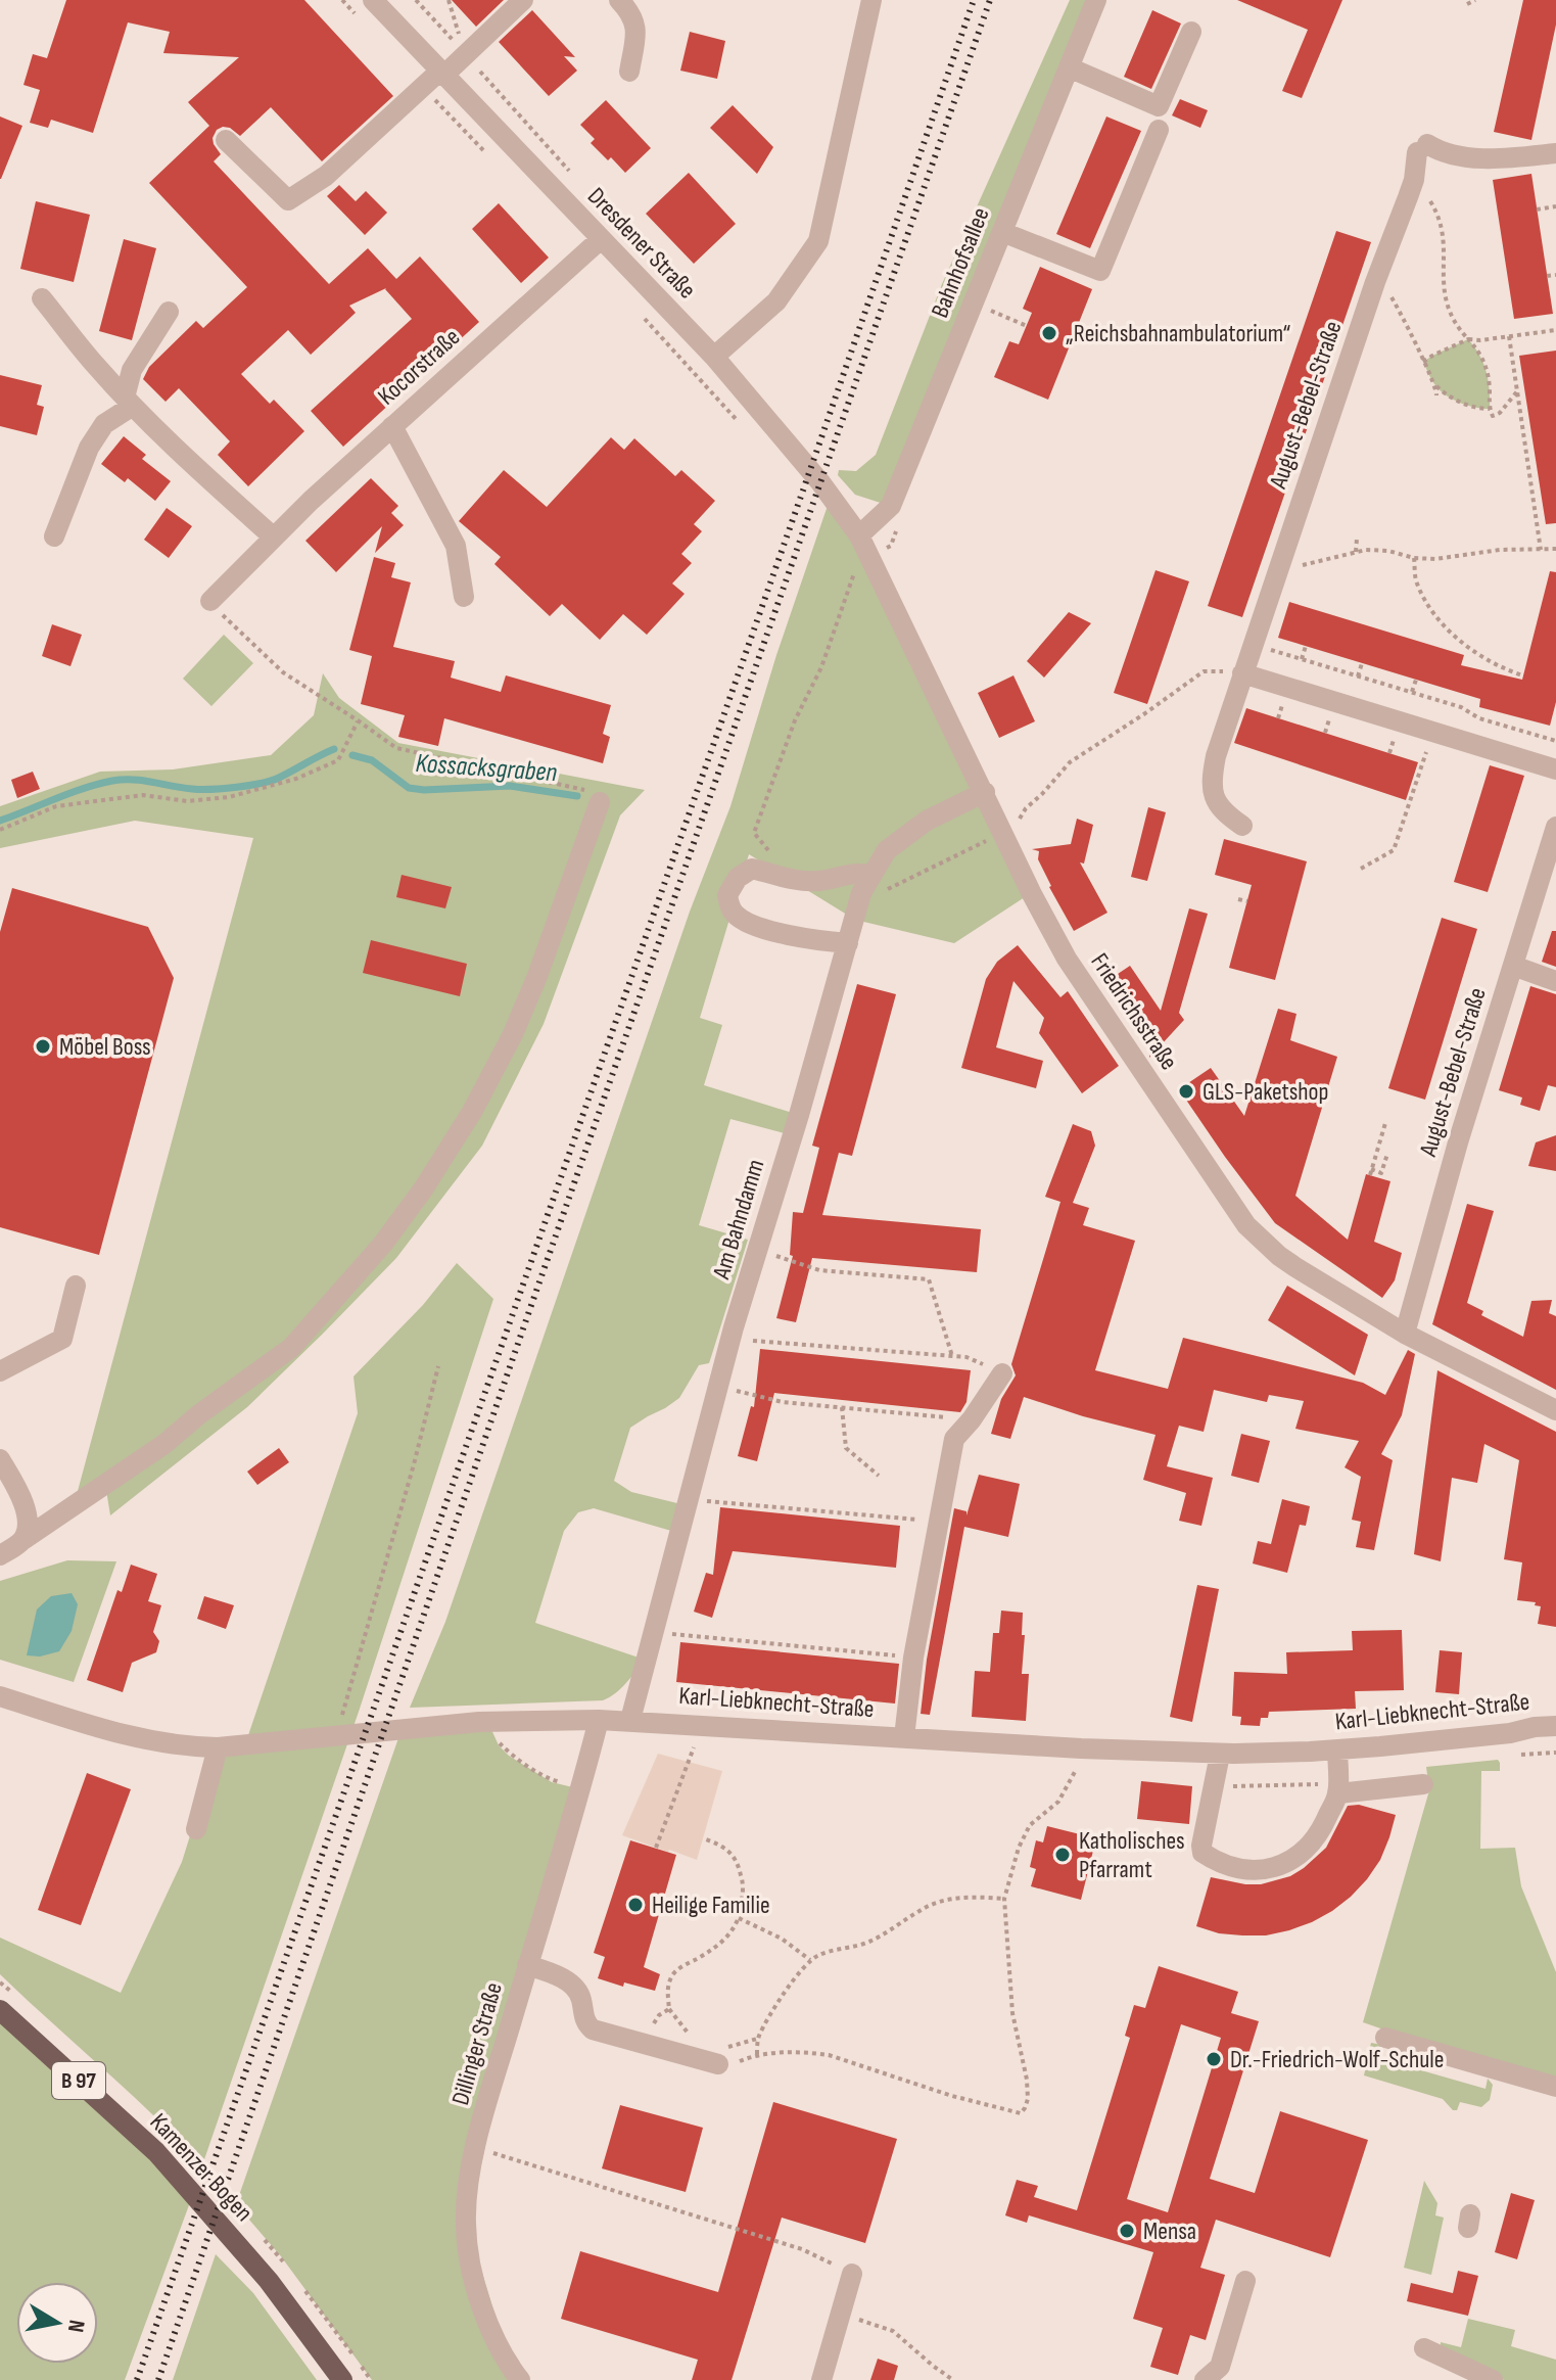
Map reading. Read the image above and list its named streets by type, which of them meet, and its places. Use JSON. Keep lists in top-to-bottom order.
{
  "streets": {
    "main road": ["B 97", "Kamenzer Bogen"],
    "street": [
      "Dresdener Straße",
      "Bahnhofsallee",
      "Kocorstraße",
      "August-Bebel-Straße",
      "Friedrichsstraße",
      "Am Bahndamm",
      "Karl-Liebknecht-Straße",
      "Dillinger Straße"
    ]
  },
  "crossings": [
    ["Dresdener Straße", "Bahnhofsallee"],
    ["Dresdener Straße", "Kocorstraße"],
    ["Dresdener Straße", "Friedrichsstraße"],
    ["Bahnhofsallee", "Friedrichsstraße"],
    ["August-Bebel-Straße", "Friedrichsstraße"],
    ["Friedrichsstraße", "Am Bahndamm"],
    ["Am Bahndamm", "Karl-Liebknecht-Straße"],
    ["Karl-Liebknecht-Straße", "Dillinger Straße"]
  ],
  "water": ["Kossacksgraben"],
  "places": [
    "„Reichsbahnambulatorium“",
    "Möbel Boss",
    "GLS-Paketshop",
    "Katholisches Pfarramt",
    "Heilige Familie",
    "Dr.-Friedrich-Wolf-Schule",
    "Mensa"
  ],
  "north": "right"
}
